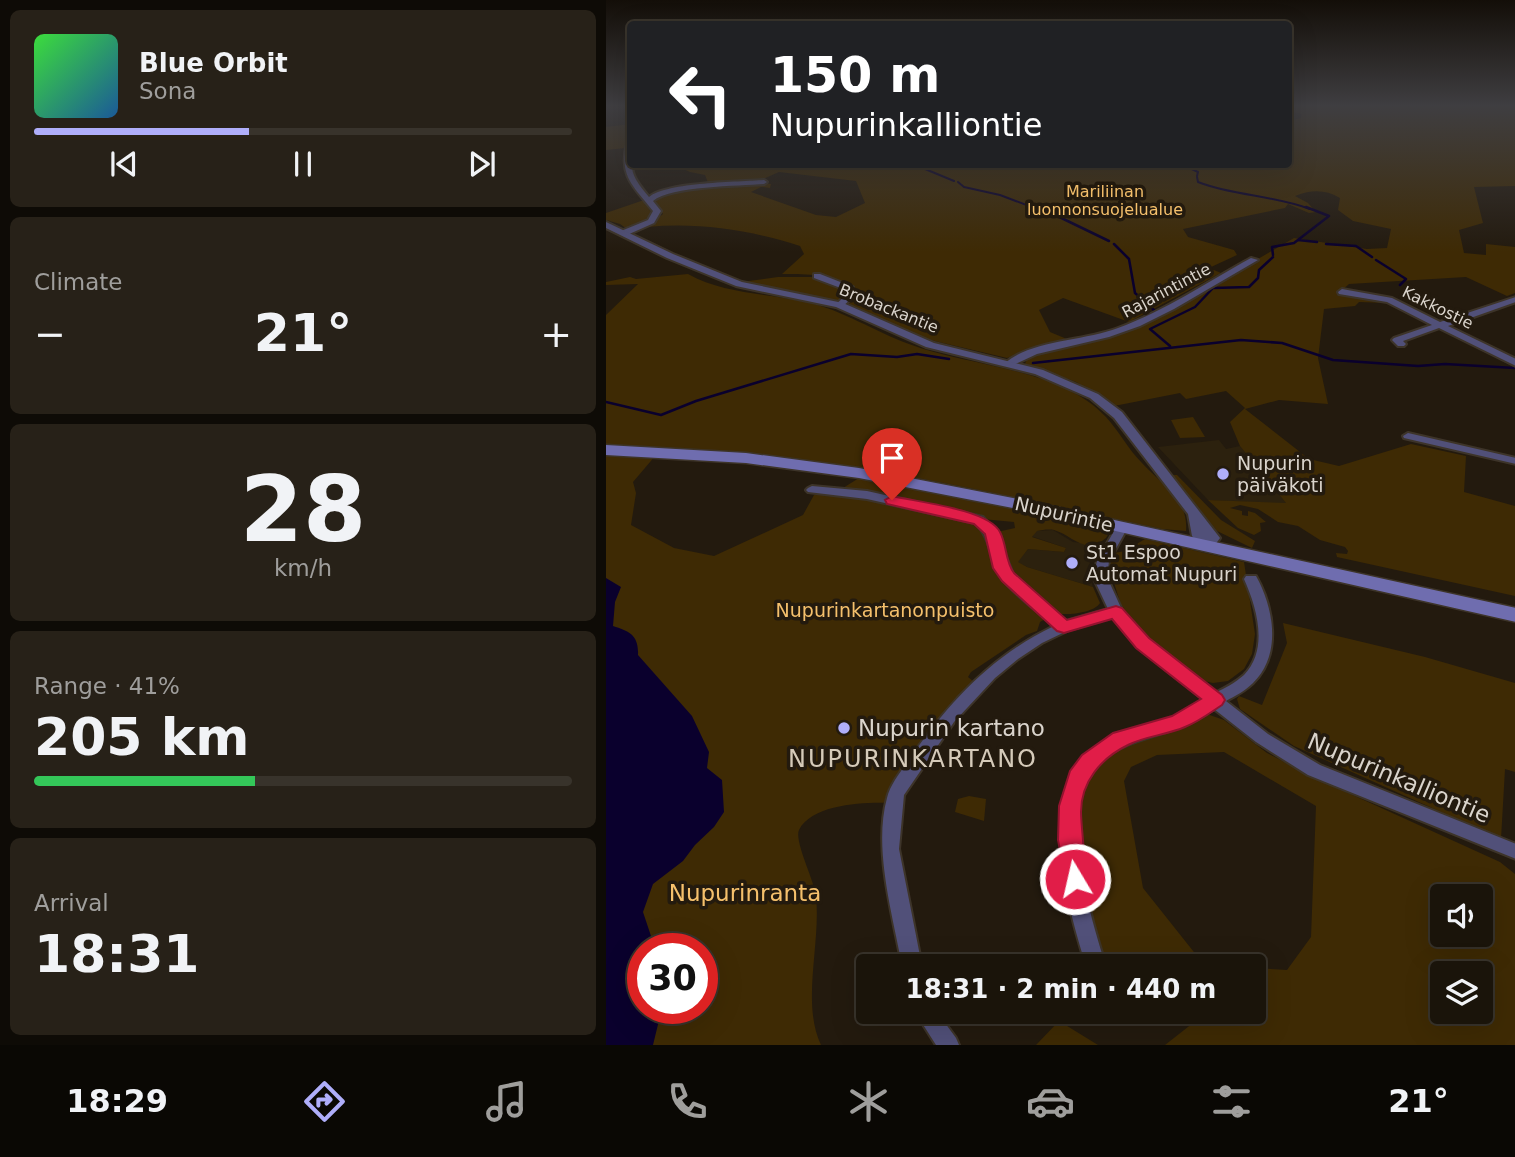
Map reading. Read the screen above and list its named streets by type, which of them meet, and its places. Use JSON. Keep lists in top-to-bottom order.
{
  "streets": {
    "main road": ["Nupurintie"],
    "street": [
      "Rajarintintie",
      "Kakkostie",
      "Brobackantie",
      "Nupurinkalliontie"
    ]
  },
  "crossings": [
    ["Rajarintintie", "Brobackantie"],
    ["Brobackantie", "Nupurintie"],
    ["Nupurintie", "Nupurinkalliontie"]
  ],
  "districts": ["NUPURINKARTANO"],
  "parks": ["Mariliinan luonnonsuojelualue", "Nupurinkartanonpuisto", "Nupurinranta"],
  "places": ["Nupurin päiväkoti", "St1 Espoo Automat Nupuri", "Nupurin kartano"],
  "page": {
    "turn": ["150 m", "Nupurinkalliontie"],
    "song": ["Blue Orbit", "Sona"],
    "tile": [
      "Climate",
      ["28", "km/h"],
      ["Range · 41%", "205 km"],
      ["Arrival", "18:31"]
    ],
    "heat": ["−", "21°", "+"],
    "limit": "30",
    "trip": "18:31 · 2 min · 440 m",
    "tabs": ["18:29", "21°"]
  }
}
